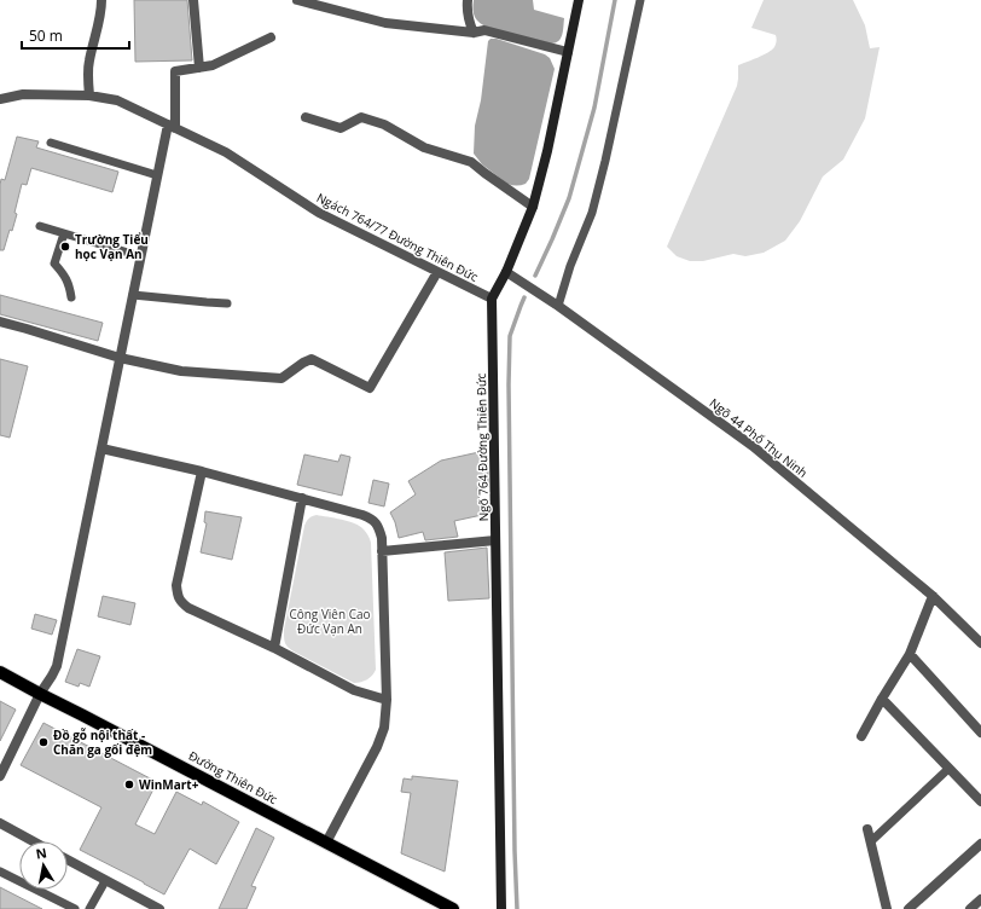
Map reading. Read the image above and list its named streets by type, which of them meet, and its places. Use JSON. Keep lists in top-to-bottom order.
{
  "streets": {
    "main road": ["Đường Thiên Đức"],
    "street": ["Ngách 764/77 Đường Thiên Đức", "Ngõ 44 Phố Thụ Ninh", "Ngõ 764 Đường Thiên Đức"]
  },
  "crossings": [
    ["Ngách 764/77 Đường Thiên Đức", "Ngõ 764 Đường Thiên Đức"],
    ["Ngõ 44 Phố Thụ Ninh", "Ngõ 764 Đường Thiên Đức"]
  ],
  "parks": ["Công Viên Cao Đức Vạn An"],
  "places": ["Trường Tiểu học Vạn An", "Đồ gỗ nội thất - Chăn ga gối đệm", "WinMart+"],
  "scale_bar": "50 m",
  "north": "top"
}
